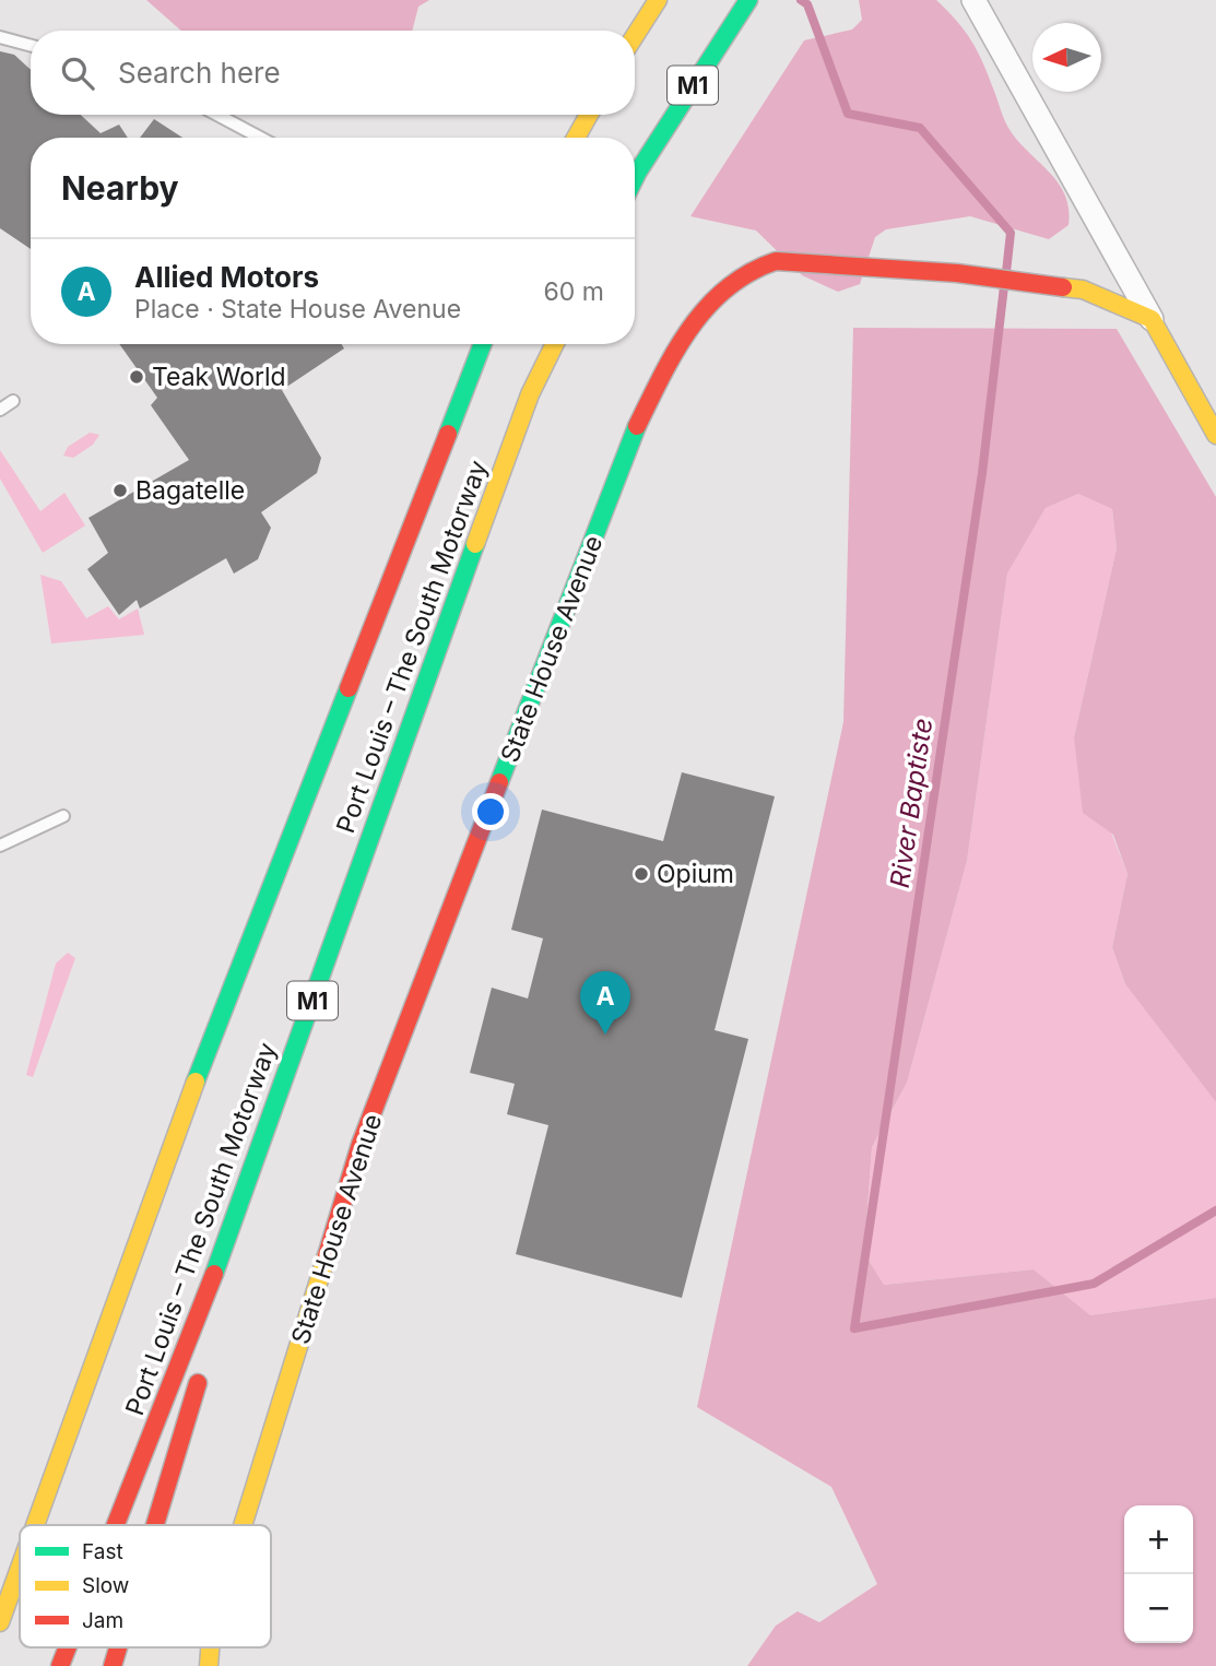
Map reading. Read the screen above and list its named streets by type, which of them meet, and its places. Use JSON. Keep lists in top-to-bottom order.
{
  "streets": {
    "main road": ["M1", "Port Louis – The South Motorway", "State House Avenue"]
  },
  "water": ["River Baptiste"],
  "places": ["Teak World", "Bagatelle", "Opium"],
  "legend": ["Fast", "Slow", "Jam"],
  "north": "left",
  "page": {
    "search": "Search here",
    "heading": "Nearby",
    "list": [
      {
        "mark": "A",
        "name": "Allied Motors",
        "note": "Place · State House Avenue",
        "value": "60 m"
      }
    ],
    "pins": "A",
    "map_buttons": ["+", "−"]
  }
}
